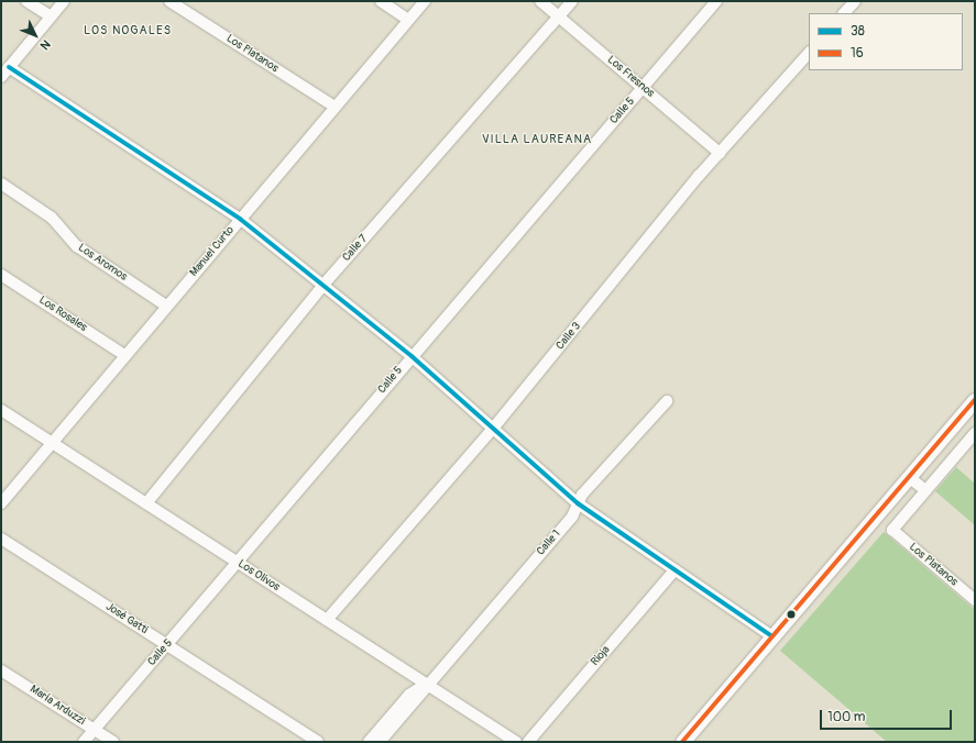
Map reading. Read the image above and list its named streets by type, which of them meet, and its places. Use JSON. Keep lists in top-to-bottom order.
{
  "streets": {
    "street": [
      "Los Platanos",
      "Los Fresnos",
      "Calle 5",
      "Calle 7",
      "Manuel Curto",
      "Los Aromos",
      "Los Rosales",
      "Calle 3",
      "Calle 1",
      "Los Olivos",
      "José Gatti",
      "Rioja",
      "María Arduzzi"
    ]
  },
  "crossings": [
    ["Los Platanos", "Manuel Curto"],
    ["Los Fresnos", "Calle 5"],
    ["Los Fresnos", "Calle 7"],
    ["Los Fresnos", "Calle 3"],
    ["Calle 5", "Los Olivos"],
    ["Calle 5", "José Gatti"],
    ["Calle 5", "María Arduzzi"],
    ["Calle 7", "Los Olivos"],
    ["Manuel Curto", "Los Aromos"],
    ["Manuel Curto", "Los Rosales"],
    ["Manuel Curto", "Los Olivos"],
    ["Calle 3", "Los Olivos"],
    ["Calle 1", "Los Olivos"]
  ],
  "districts": ["LOS NOGALES", "VILLA LAUREANA"],
  "lines": ["transit line 38", "transit line 16"],
  "legend": ["38", "16"],
  "scale_bar": "100 m",
  "north": "bottom right"
}
